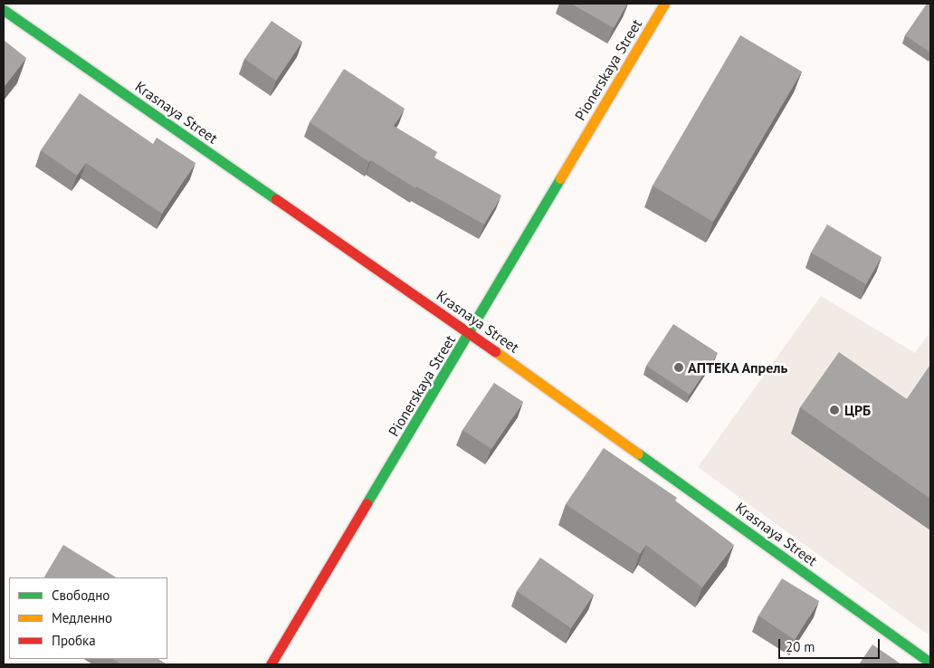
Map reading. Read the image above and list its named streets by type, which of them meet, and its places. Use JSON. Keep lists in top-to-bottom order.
{
  "streets": {
    "street": ["Pionerskaya Street", "Krasnaya Street"]
  },
  "crossings": [
    ["Pionerskaya Street", "Krasnaya Street"]
  ],
  "places": ["АПТЕКА Апрель", "ЦРБ"],
  "legend": ["Свободно", "Медленно", "Пробка"],
  "scale_bar": "20 m"
}
